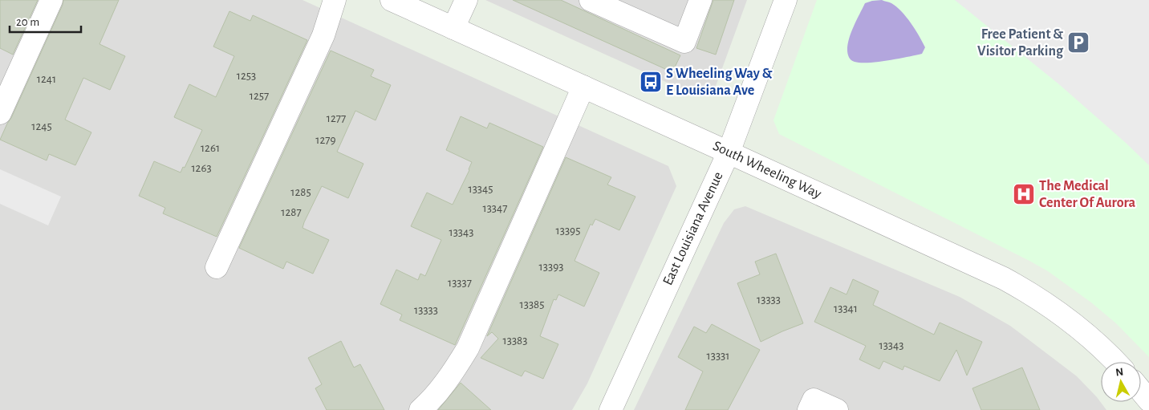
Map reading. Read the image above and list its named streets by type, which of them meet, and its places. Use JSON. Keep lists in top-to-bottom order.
{
  "streets": {
    "street": ["South Wheeling Way", "East Louisiana Avenue"]
  },
  "crossings": [
    ["South Wheeling Way", "East Louisiana Avenue"]
  ],
  "places": {
    "parking": ["Free Patient & Visitor Parking"],
    "bus stop": ["S Wheeling Way & E Louisiana Ave"],
    "hospital": ["The Medical Center Of Aurora"]
  },
  "house_numbers": [
    "1253",
    "1241",
    "1257",
    "1277",
    "1245",
    "1279",
    "1261",
    "1263",
    "13345",
    "1285",
    "13347",
    "1287",
    "13395",
    "13343",
    "13393",
    "13337",
    "13333",
    "13385",
    "13341",
    "13333",
    "13383",
    "13343",
    "13331"
  ],
  "scale_bar": "20 m",
  "north": "top"
}
